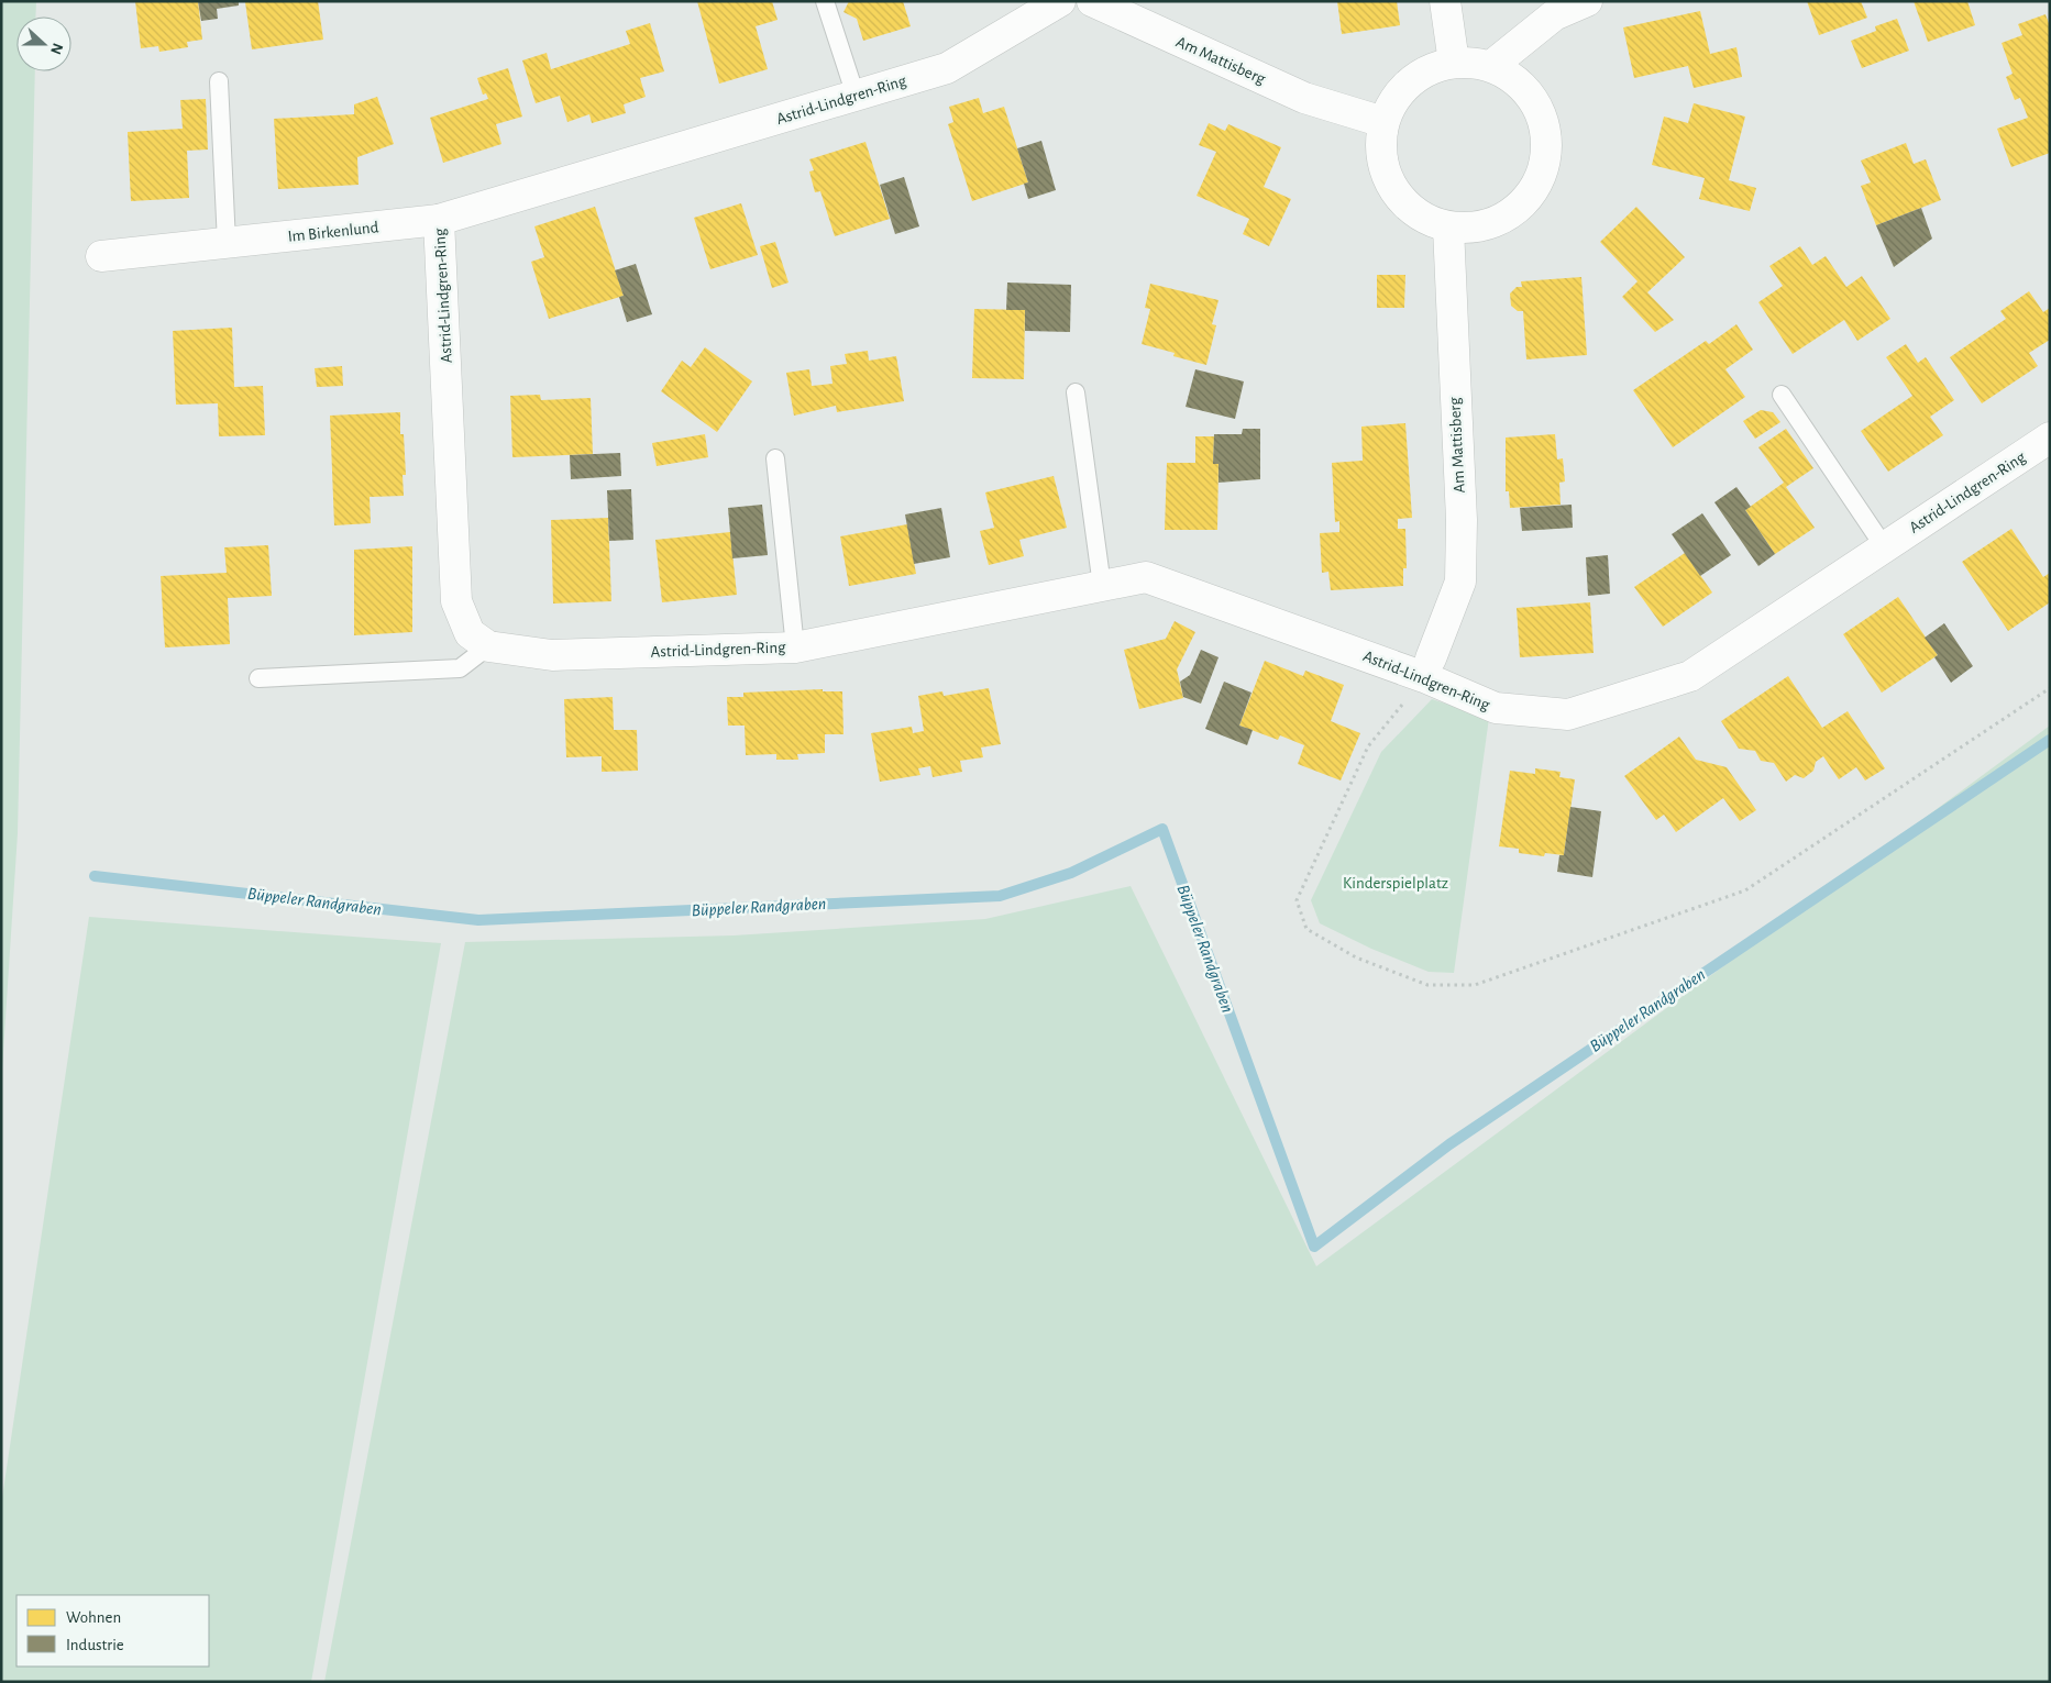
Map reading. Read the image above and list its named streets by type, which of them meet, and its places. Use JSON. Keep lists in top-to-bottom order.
{
  "streets": {
    "street": ["Am Mattisberg", "Astrid-Lindgren-Ring", "Im Birkenlund"]
  },
  "crossings": [
    ["Am Mattisberg", "Astrid-Lindgren-Ring"],
    ["Astrid-Lindgren-Ring", "Im Birkenlund"]
  ],
  "water": ["Büppeler Randgraben"],
  "parks": ["Kinderspielplatz"],
  "legend": ["Wohnen", "Industrie"],
  "north": "right"
}
